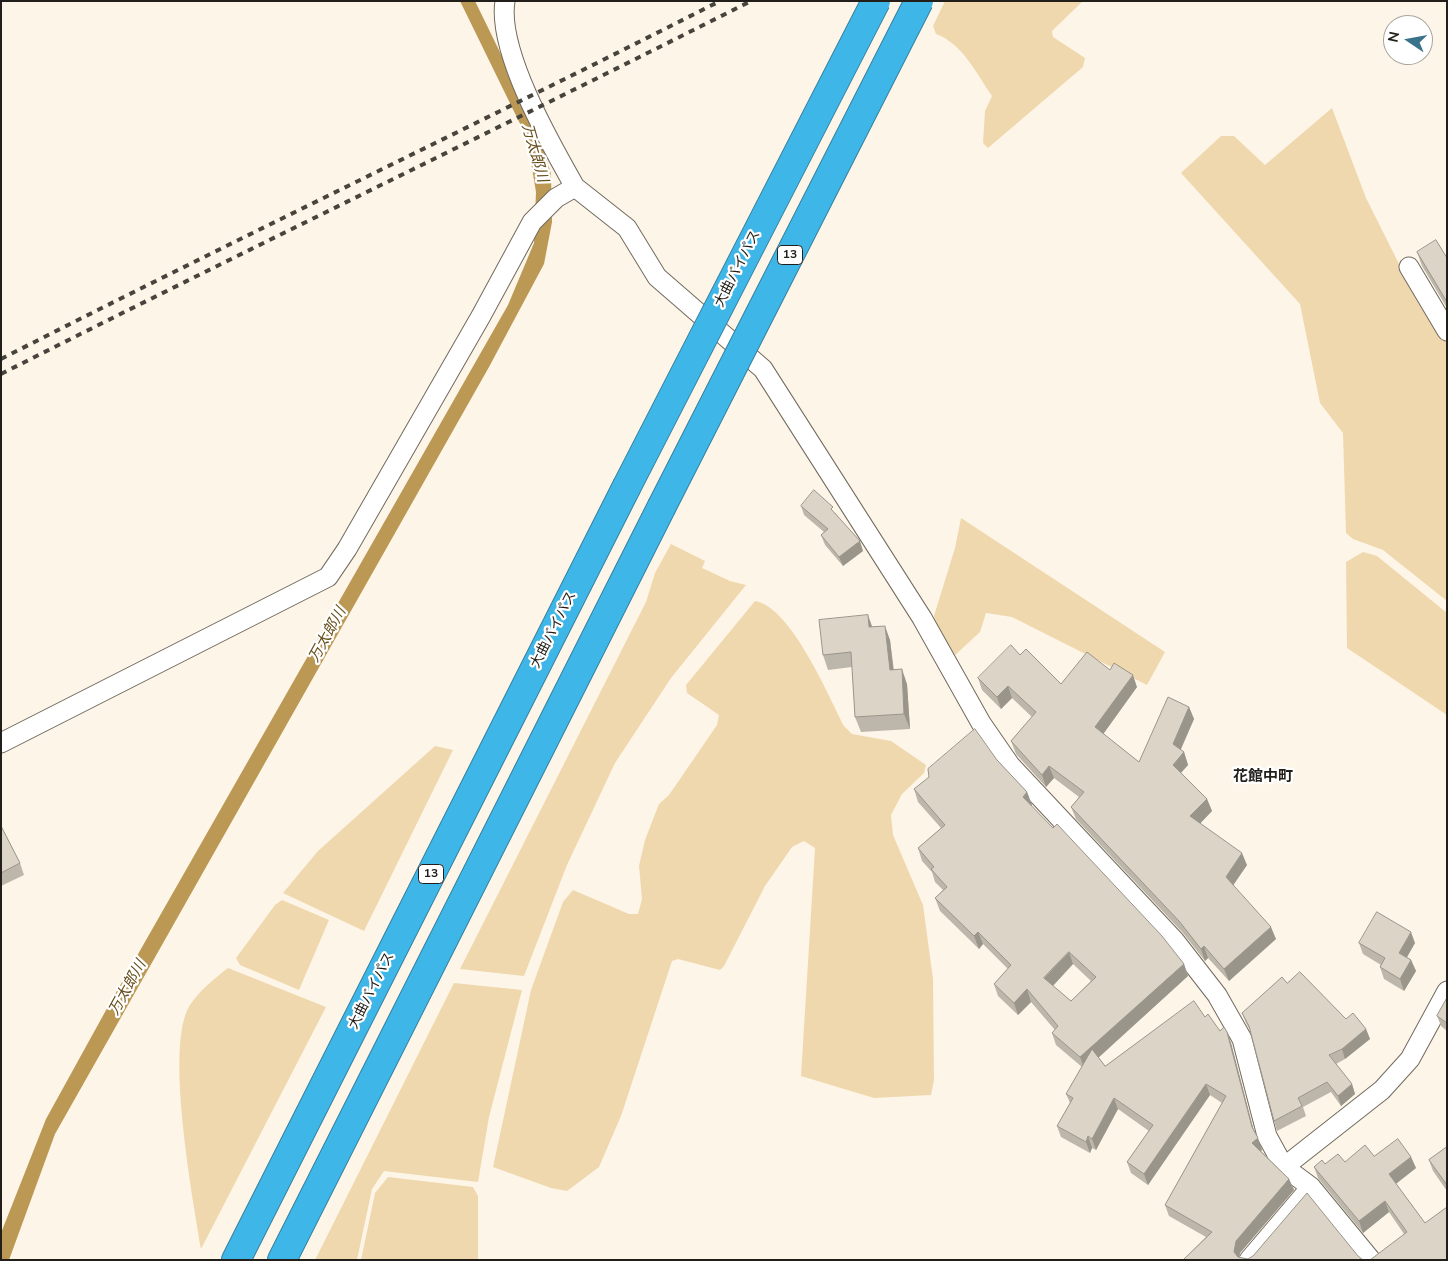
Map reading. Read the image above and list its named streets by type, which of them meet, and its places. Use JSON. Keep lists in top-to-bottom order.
{
  "streets": {
    "highway": ["13", "大曲バイパス"]
  },
  "districts": ["花館中町"],
  "water": ["万太郎川"],
  "north": "left"
}
